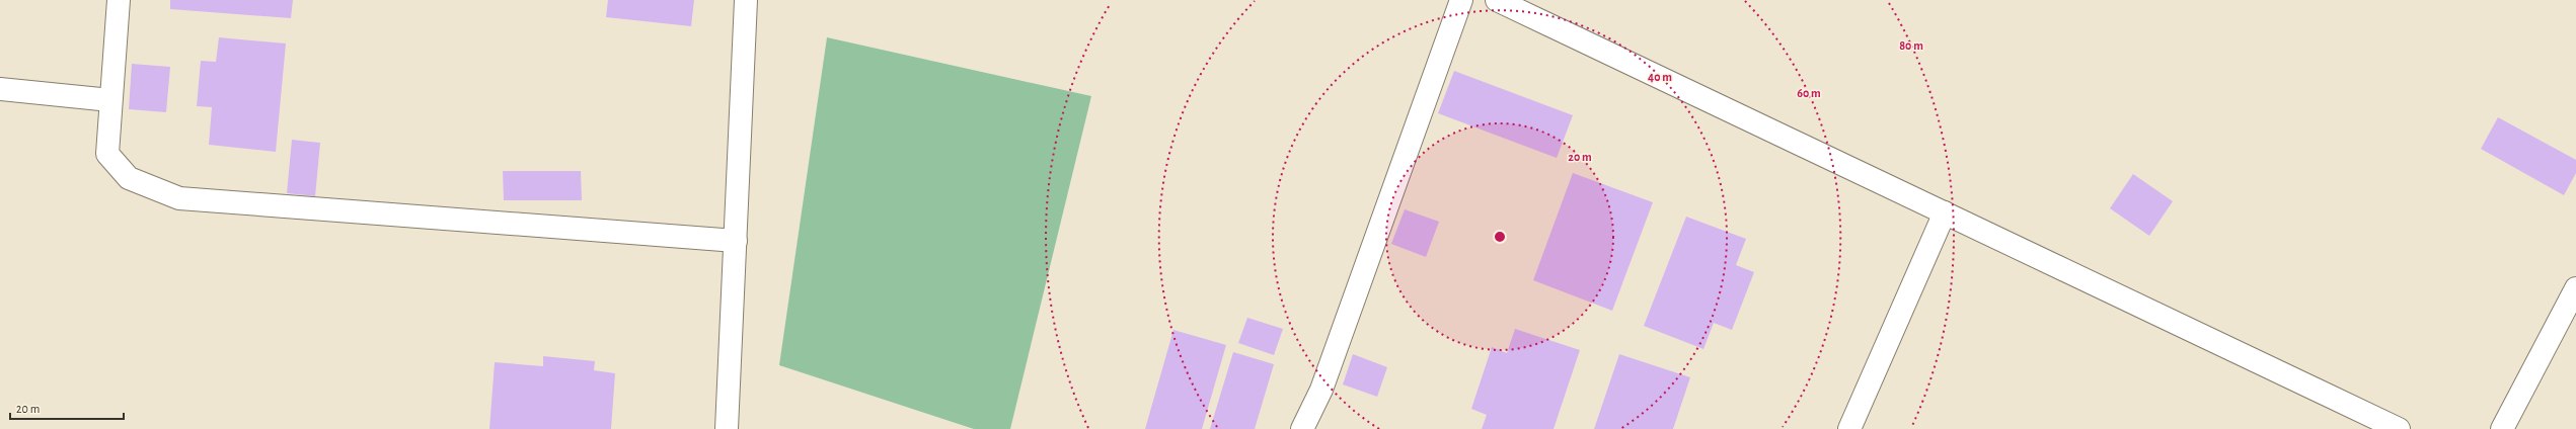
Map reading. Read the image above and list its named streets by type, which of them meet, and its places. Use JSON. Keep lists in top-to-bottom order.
{
  "scale_bar": "20 m",
  "rings": [
    "80 m",
    "40 m",
    "60 m",
    "20 m"
  ]
}
